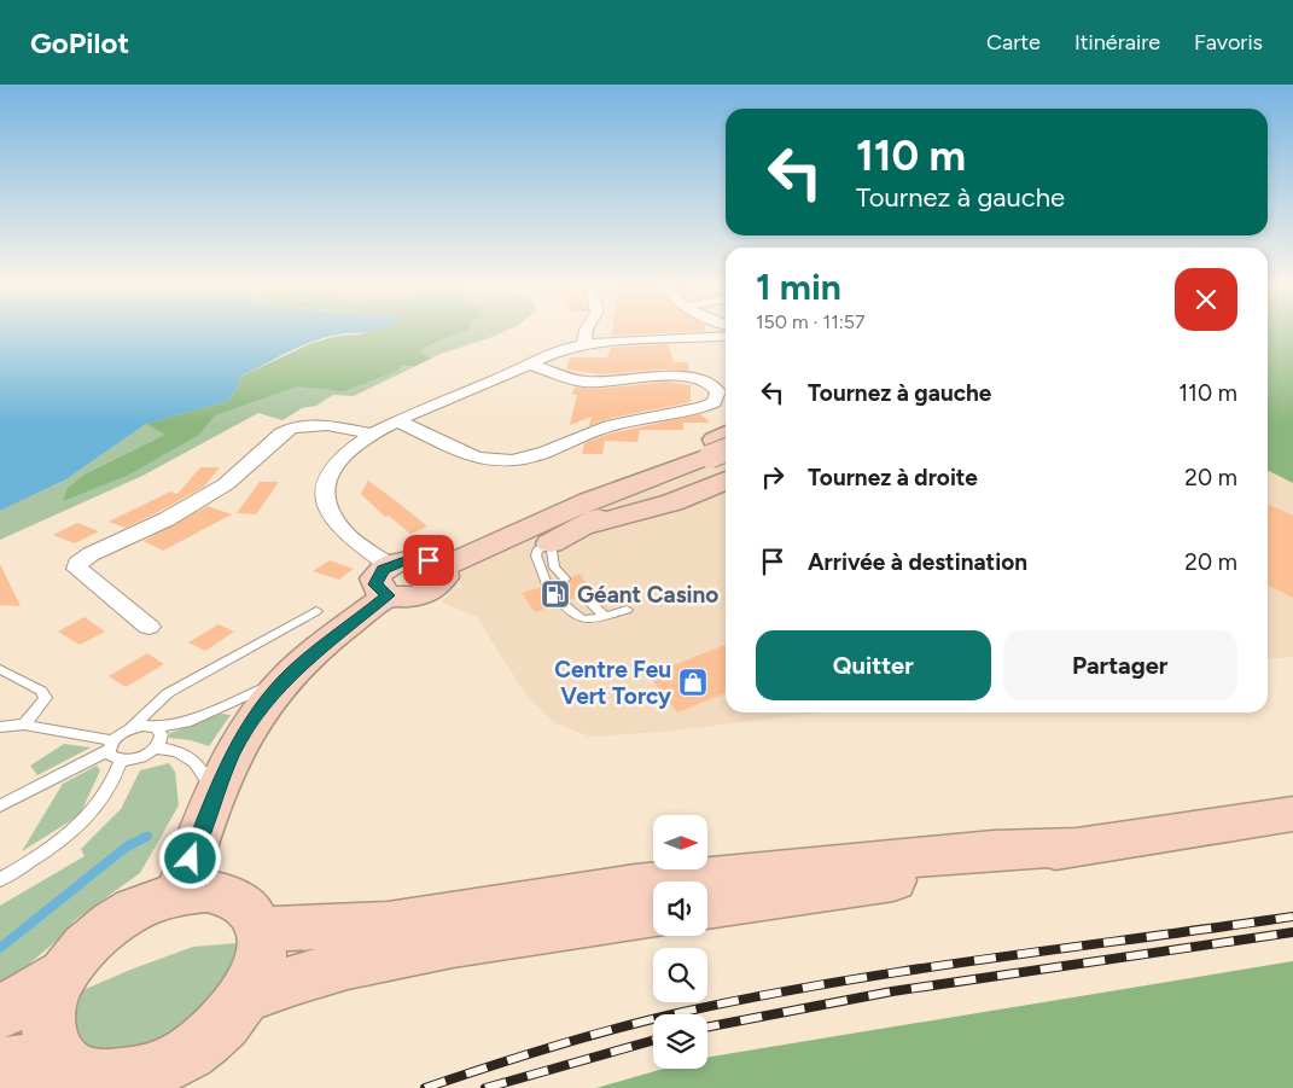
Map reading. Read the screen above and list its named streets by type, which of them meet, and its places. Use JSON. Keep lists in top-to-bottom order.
{
  "places": {
    "fuel station": ["Géant Casino"],
    "shop": ["Centre Feu Vert Torcy"]
  },
  "north": "right",
  "page": {
    "header": "GoPilot",
    "nav": ["Carte", "Itinéraire", "Favoris"],
    "turn": ["110 m", "Tournez à gauche"],
    "heading": ["1 min", "150 m · 11:57"],
    "list": [
      {
        "name": "Tournez à gauche",
        "value": "110 m"
      },
      {
        "name": "Tournez à droite",
        "value": "20 m"
      },
      {
        "name": "Arrivée à destination",
        "value": "20 m"
      }
    ],
    "buttons": ["Quitter", "Partager"]
  }
}
